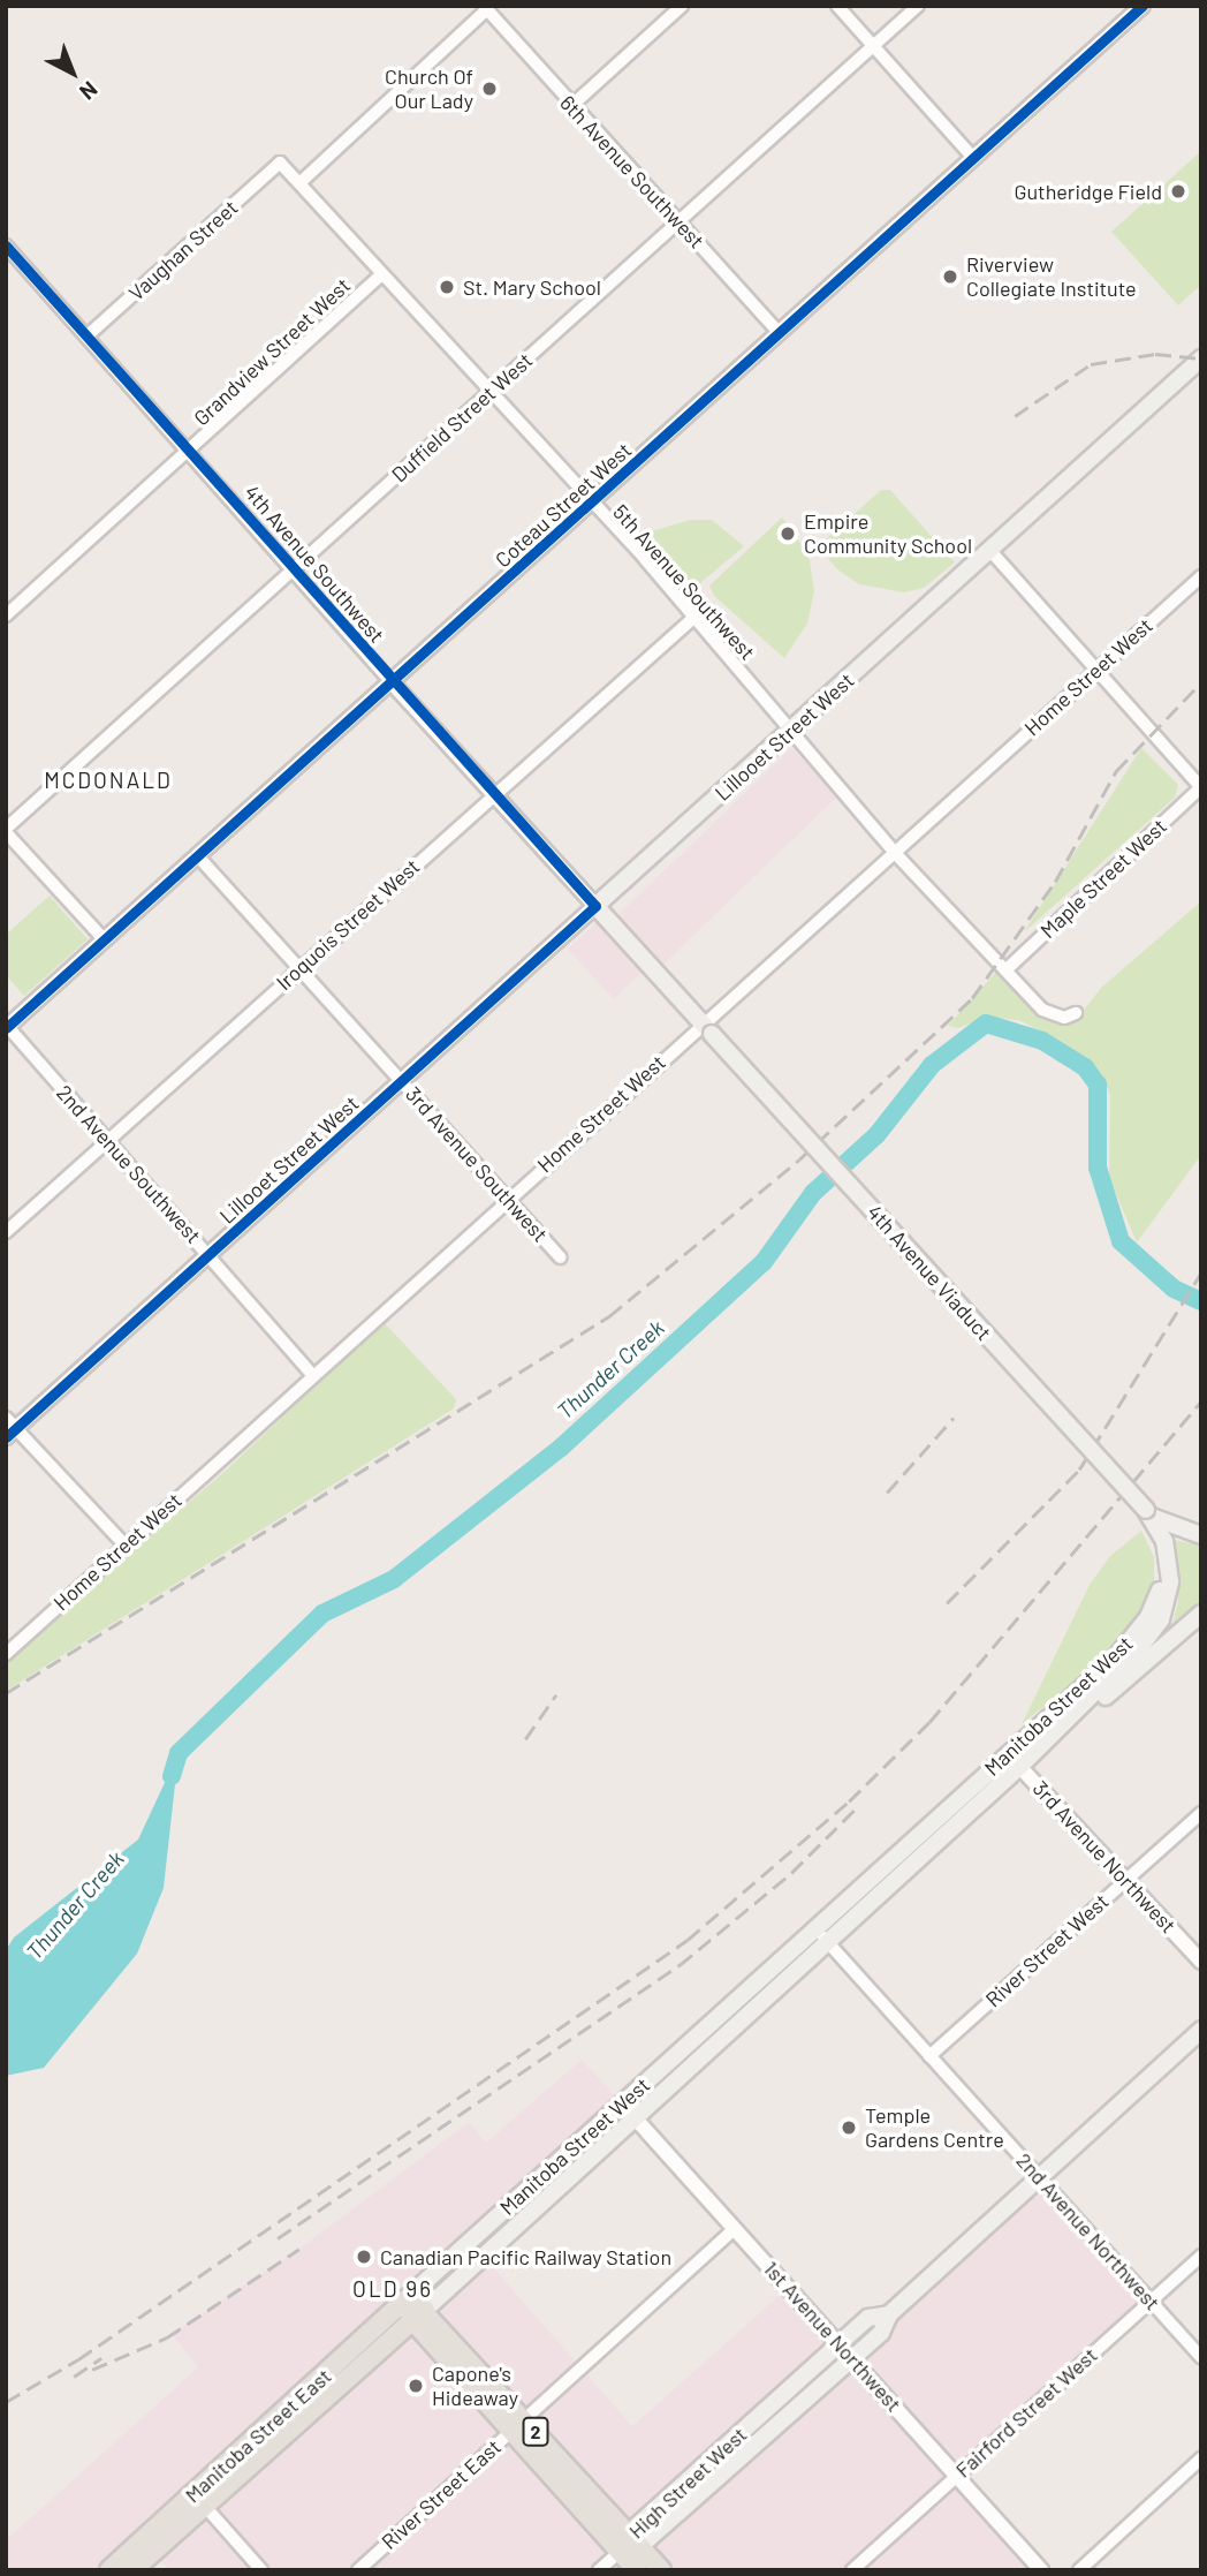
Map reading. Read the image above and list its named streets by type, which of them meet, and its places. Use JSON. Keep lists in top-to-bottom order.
{
  "streets": {
    "main road": [
      "4th Avenue Southwest",
      "Lillooet Street West",
      "4th Avenue Viaduct",
      "Manitoba Street West",
      "2",
      "Manitoba Street East",
      "High Street West"
    ],
    "street": [
      "6th Avenue Southwest",
      "Vaughan Street",
      "Grandview Street West",
      "Duffield Street West",
      "Coteau Street West",
      "5th Avenue Southwest",
      "Home Street West",
      "Maple Street West",
      "Iroquois Street West",
      "2nd Avenue Southwest",
      "3rd Avenue Southwest",
      "3rd Avenue Northwest",
      "River Street West",
      "2nd Avenue Northwest",
      "1st Avenue Northwest",
      "Fairford Street West",
      "River Street East"
    ]
  },
  "crossings": [
    ["6th Avenue Southwest", "Duffield Street West"],
    ["6th Avenue Southwest", "Coteau Street West"],
    ["Vaughan Street", "4th Avenue Southwest"],
    ["Vaughan Street", "5th Avenue Southwest"],
    ["Grandview Street West", "4th Avenue Southwest"],
    ["Grandview Street West", "5th Avenue Southwest"],
    ["Duffield Street West", "4th Avenue Southwest"],
    ["Duffield Street West", "5th Avenue Southwest"],
    ["Coteau Street West", "4th Avenue Southwest"],
    ["Coteau Street West", "5th Avenue Southwest"],
    ["Coteau Street West", "2nd Avenue Southwest"],
    ["Coteau Street West", "3rd Avenue Southwest"],
    ["4th Avenue Southwest", "Home Street West"],
    ["4th Avenue Southwest", "Lillooet Street West"],
    ["4th Avenue Southwest", "Iroquois Street West"],
    ["4th Avenue Southwest", "4th Avenue Viaduct"],
    ["5th Avenue Southwest", "Home Street West"],
    ["5th Avenue Southwest", "Lillooet Street West"],
    ["5th Avenue Southwest", "Maple Street West"],
    ["5th Avenue Southwest", "Iroquois Street West"],
    ["Home Street West", "2nd Avenue Southwest"],
    ["Home Street West", "3rd Avenue Southwest"],
    ["Home Street West", "4th Avenue Viaduct"],
    ["Lillooet Street West", "2nd Avenue Southwest"],
    ["Lillooet Street West", "3rd Avenue Southwest"],
    ["Iroquois Street West", "2nd Avenue Southwest"],
    ["Iroquois Street West", "3rd Avenue Southwest"],
    ["4th Avenue Viaduct", "Manitoba Street West"],
    ["Manitoba Street West", "3rd Avenue Northwest"],
    ["Manitoba Street West", "2nd Avenue Northwest"],
    ["Manitoba Street West", "1st Avenue Northwest"],
    ["Manitoba Street West", "2"],
    ["Manitoba Street West", "Manitoba Street East"],
    ["3rd Avenue Northwest", "River Street West"],
    ["River Street West", "2nd Avenue Northwest"],
    ["2nd Avenue Northwest", "Fairford Street West"],
    ["2nd Avenue Northwest", "High Street West"],
    ["1st Avenue Northwest", "Fairford Street West"],
    ["1st Avenue Northwest", "High Street West"],
    ["2", "Manitoba Street East"],
    ["2", "High Street West"],
    ["2", "River Street East"]
  ],
  "districts": ["MCDONALD", "OLD 96"],
  "water": ["Thunder Creek"],
  "places": [
    "Church Of Our Lady",
    "Gutheridge Field",
    "Riverview Collegiate Institute",
    "St. Mary School",
    "Empire Community School",
    "Temple Gardens Centre",
    "Canadian Pacific Railway Station",
    "Capone's Hideaway"
  ],
  "north": "bottom right"
}
